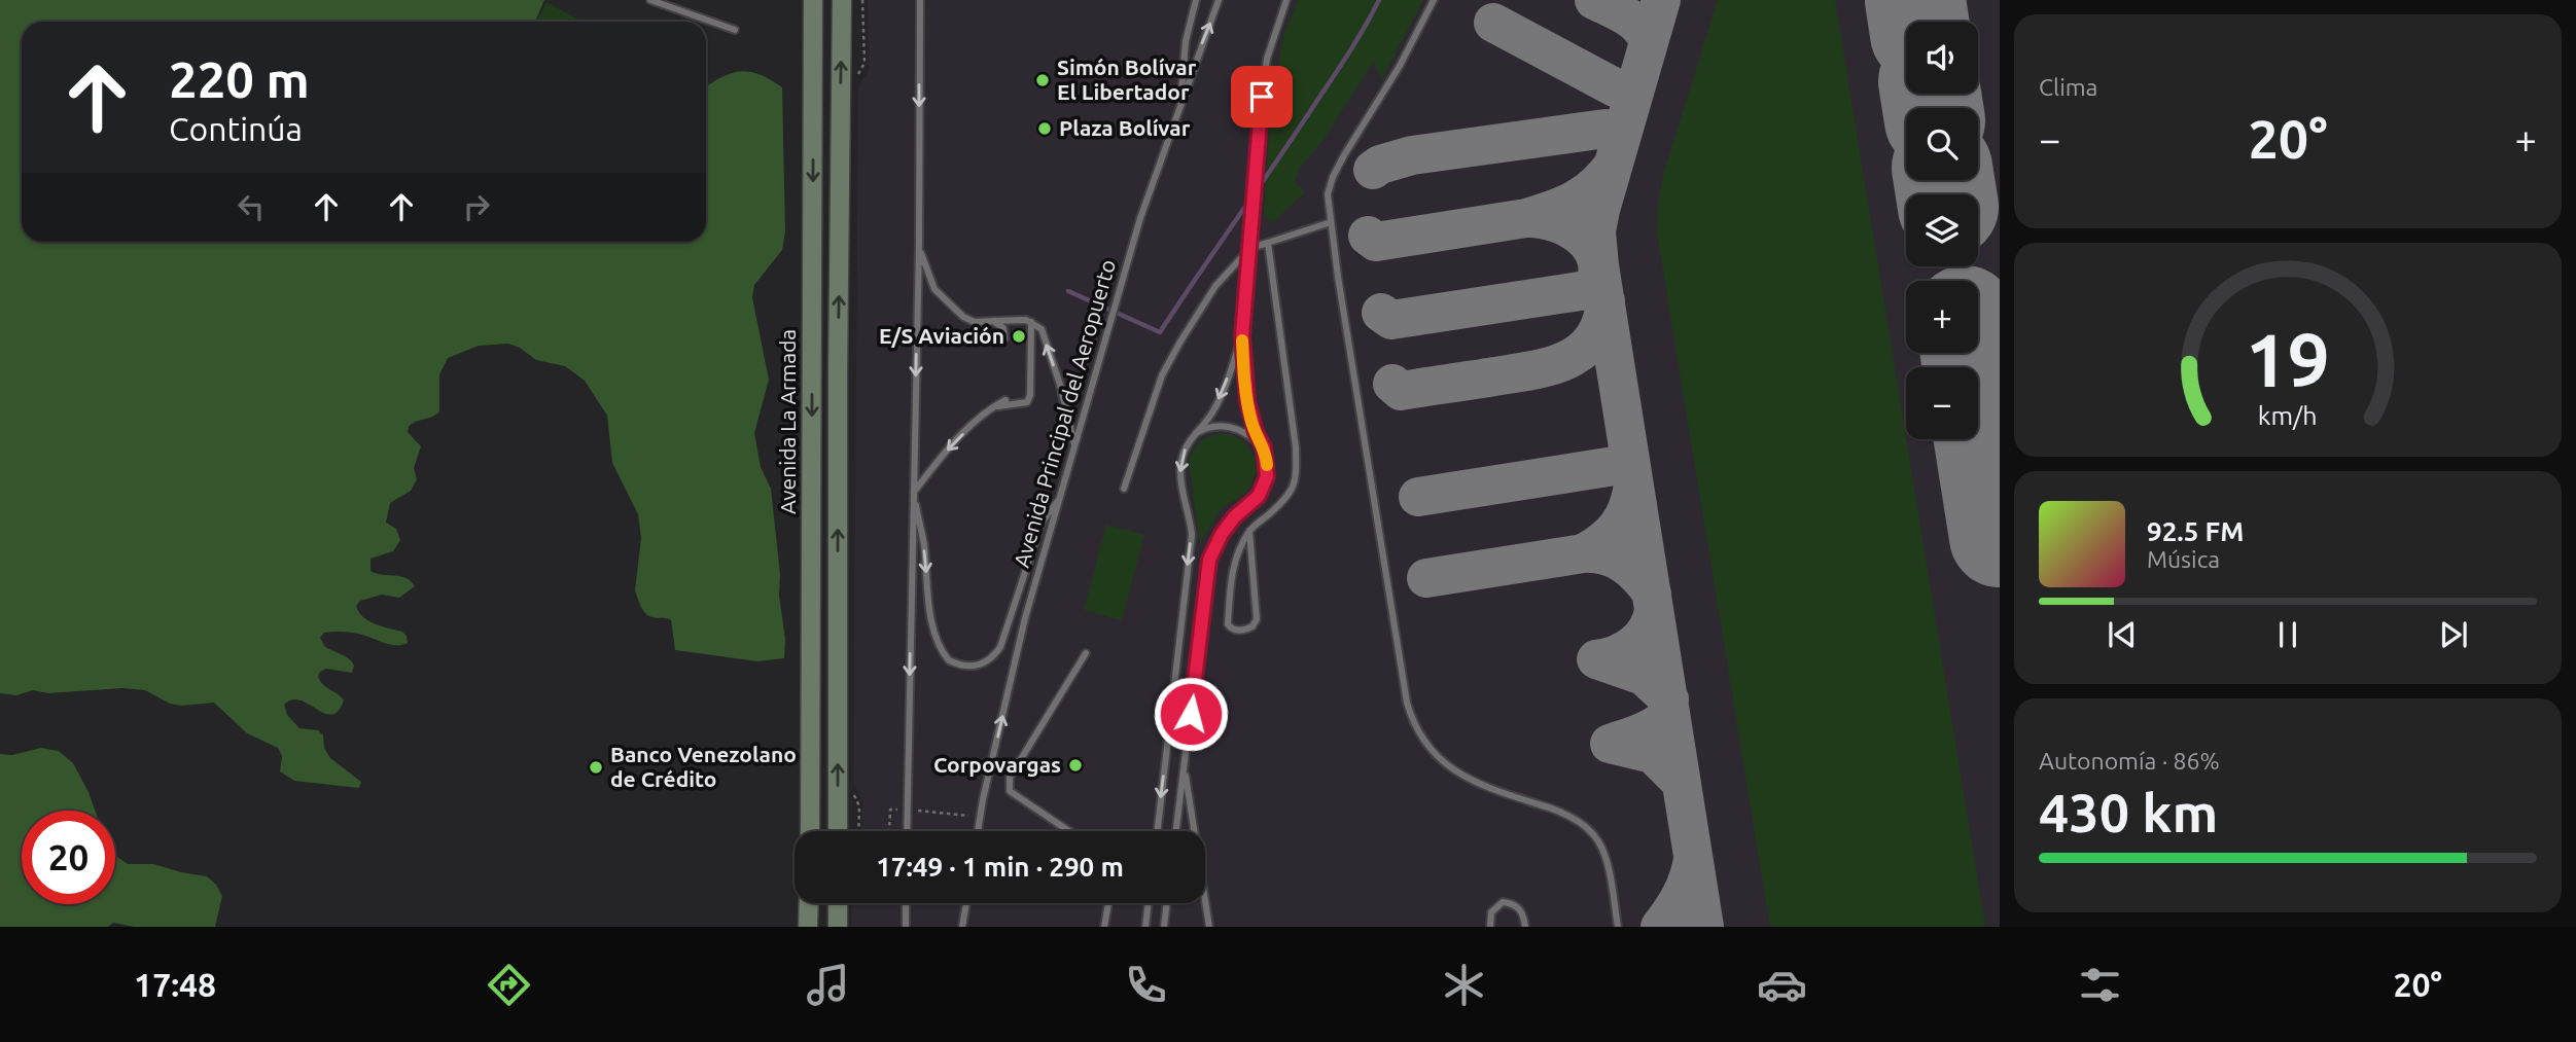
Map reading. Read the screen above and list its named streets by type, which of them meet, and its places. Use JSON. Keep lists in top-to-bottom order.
{
  "streets": {
    "main road": ["Avenida La Armada"],
    "lane": ["Avenida Principal del Aeropuerto"]
  },
  "one_way": ["Avenida Principal del Aeropuerto"],
  "places": [
    "Simón Bolívar El Libertador",
    "Plaza Bolívar",
    "E/S Aviación",
    "Corpovargas",
    "Banco Venezolano de Crédito"
  ],
  "page": {
    "tile": [
      "Clima",
      ["Autonomía · 86%", "430 km"]
    ],
    "map_buttons": ["+", "−"],
    "turn": ["220 m", "Continúa"],
    "heat": ["−", "20°", "+"],
    "song": ["92.5 FM", "Música"],
    "limit": "20",
    "trip": "17:49 · 1 min · 290 m",
    "tabs": ["17:48", "20°"],
    "gauge": ["19", "km/h"]
  }
}
